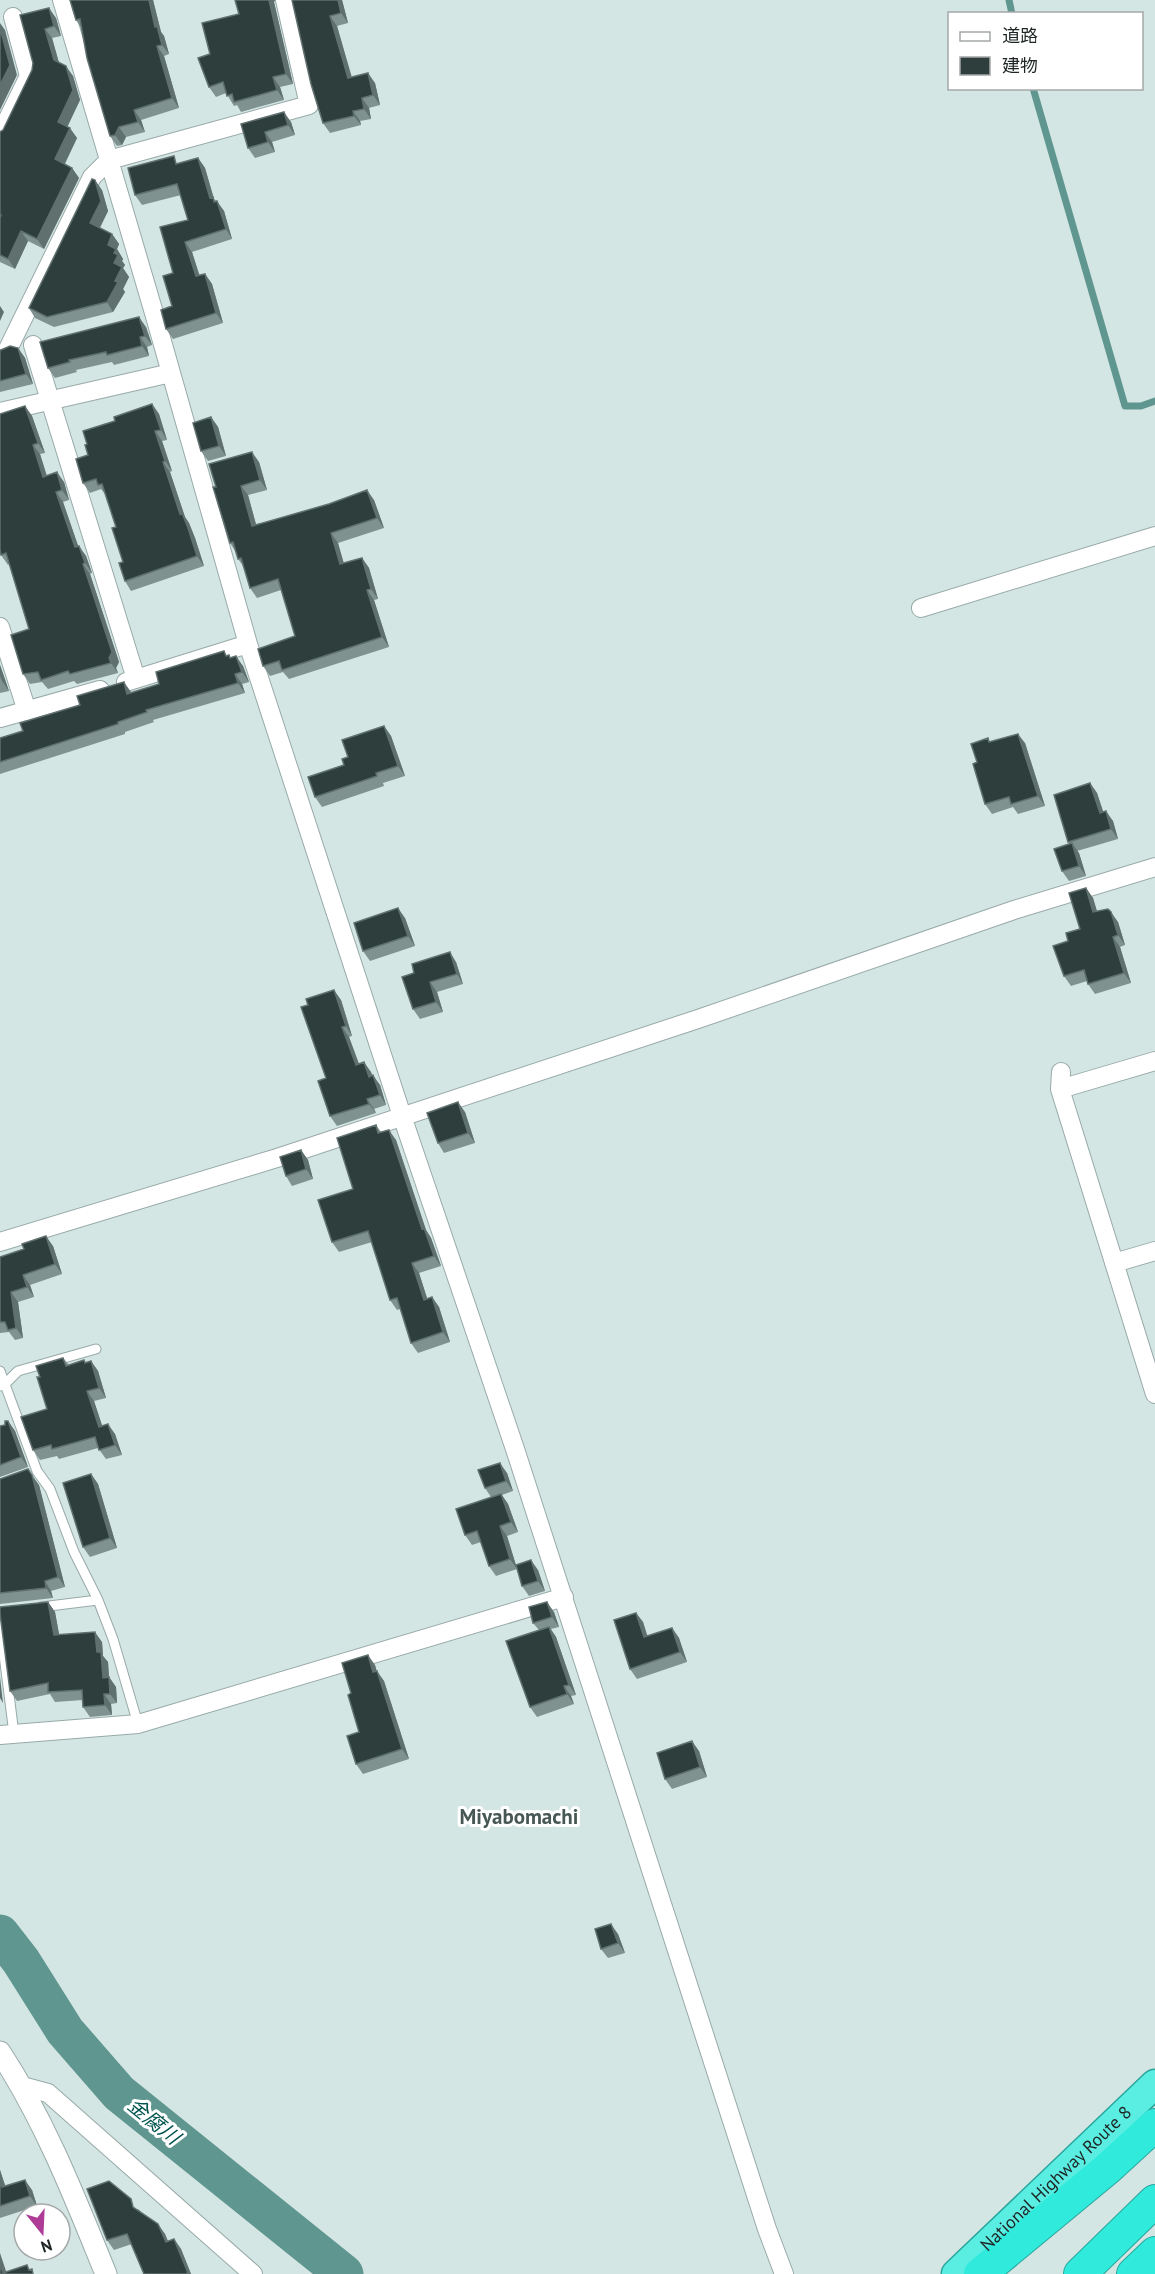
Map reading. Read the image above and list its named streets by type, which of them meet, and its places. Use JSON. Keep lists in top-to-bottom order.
{
  "streets": {
    "highway": ["National Highway Route 8"]
  },
  "districts": ["Miyabomachi"],
  "water": ["金腐川"],
  "legend": ["道路", "建物"],
  "north": "bottom"
}
